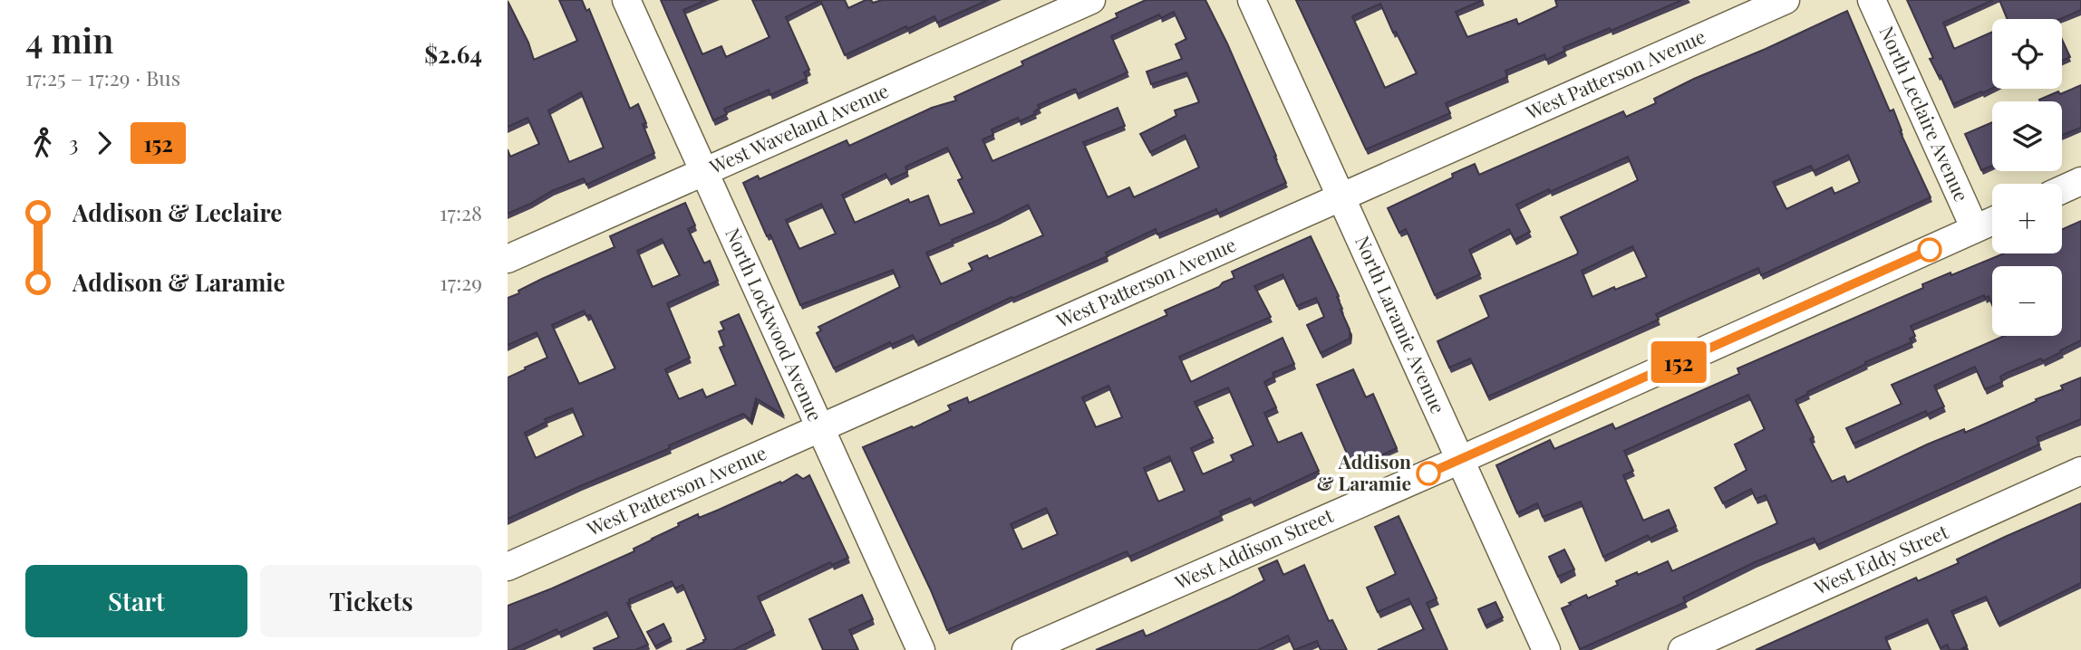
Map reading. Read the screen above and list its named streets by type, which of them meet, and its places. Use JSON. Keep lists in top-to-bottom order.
{
  "streets": {
    "street": [
      "West Patterson Avenue",
      "North Leclaire Avenue",
      "West Waveland Avenue",
      "North Lockwood Avenue",
      "North Laramie Avenue",
      "West Addison Street",
      "West Eddy Street"
    ]
  },
  "crossings": [
    ["West Patterson Avenue", "North Lockwood Avenue"],
    ["West Patterson Avenue", "North Laramie Avenue"],
    ["North Leclaire Avenue", "West Addison Street"],
    ["West Waveland Avenue", "North Lockwood Avenue"],
    ["North Laramie Avenue", "West Addison Street"]
  ],
  "places": ["Addison & Laramie"],
  "lines": ["bus line 152"],
  "page": {
    "heading": ["4 min", "17:25 – 17:29 · Bus", "$2.64"],
    "on_map": "152",
    "map_buttons": ["+", "−"],
    "legs": ["3", "152"],
    "list": [
      {
        "name": "Addison & Leclaire",
        "value": "17:28"
      },
      {
        "name": "Addison & Laramie",
        "value": "17:29"
      }
    ],
    "buttons": ["Start", "Tickets"]
  }
}
